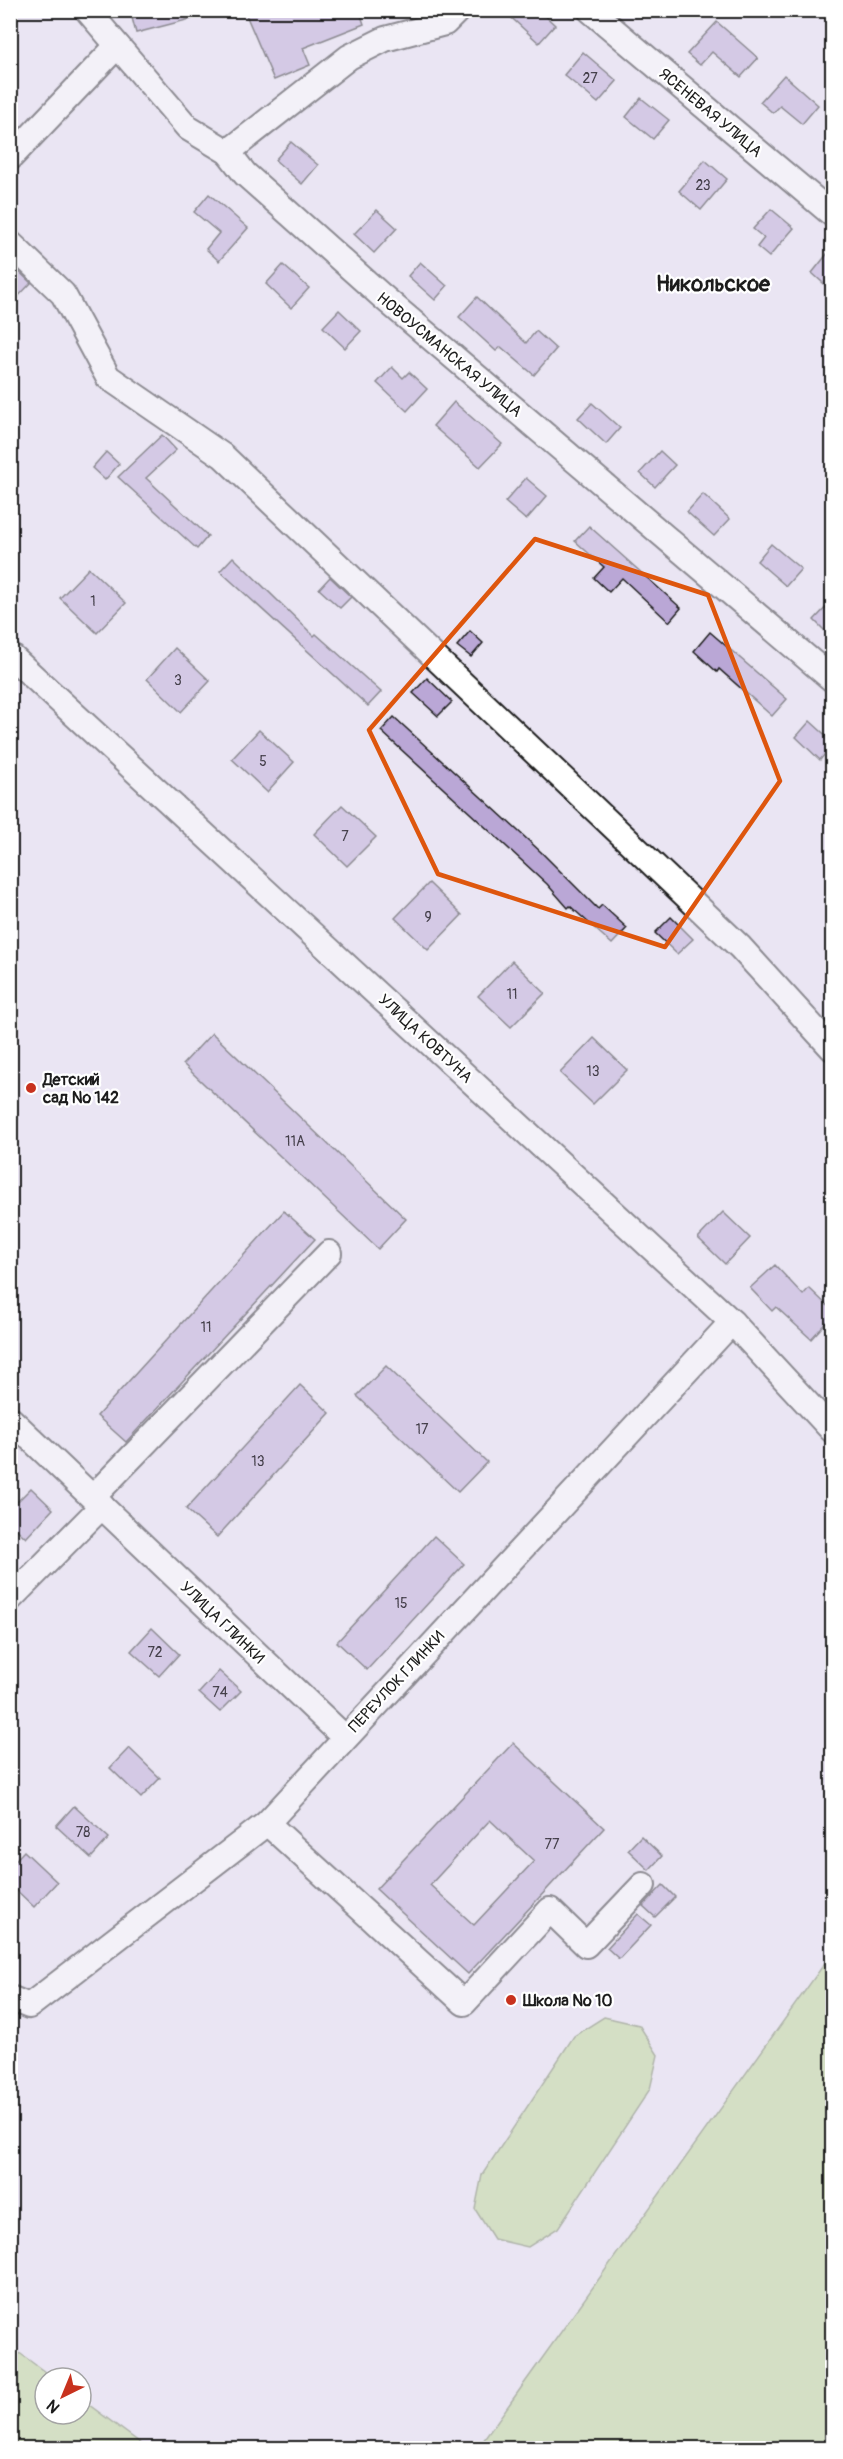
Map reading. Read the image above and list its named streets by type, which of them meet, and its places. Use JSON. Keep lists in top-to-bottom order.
{
  "streets": {
    "street": [
      "ЯСЕНЕВАЯ УЛИЦА",
      "НОВОУСМАНСКАЯ УЛИЦА",
      "УЛИЦА КОВТУНА",
      "УЛИЦА ГЛИНКИ",
      "ПЕРЕУЛОК ГЛИНКИ"
    ]
  },
  "crossings": [
    ["УЛИЦА КОВТУНА", "ПЕРЕУЛОК ГЛИНКИ"],
    ["УЛИЦА ГЛИНКИ", "ПЕРЕУЛОК ГЛИНКИ"]
  ],
  "districts": ["Никольское"],
  "places": ["Детский сад № 142", "Школа № 10"],
  "house_numbers": [
    "27",
    "23",
    "1",
    "3",
    "5",
    "7",
    "9",
    "11",
    "13",
    "11А",
    "11",
    "17",
    "13",
    "15",
    "72",
    "74",
    "78",
    "77"
  ],
  "north": "bottom left"
}
